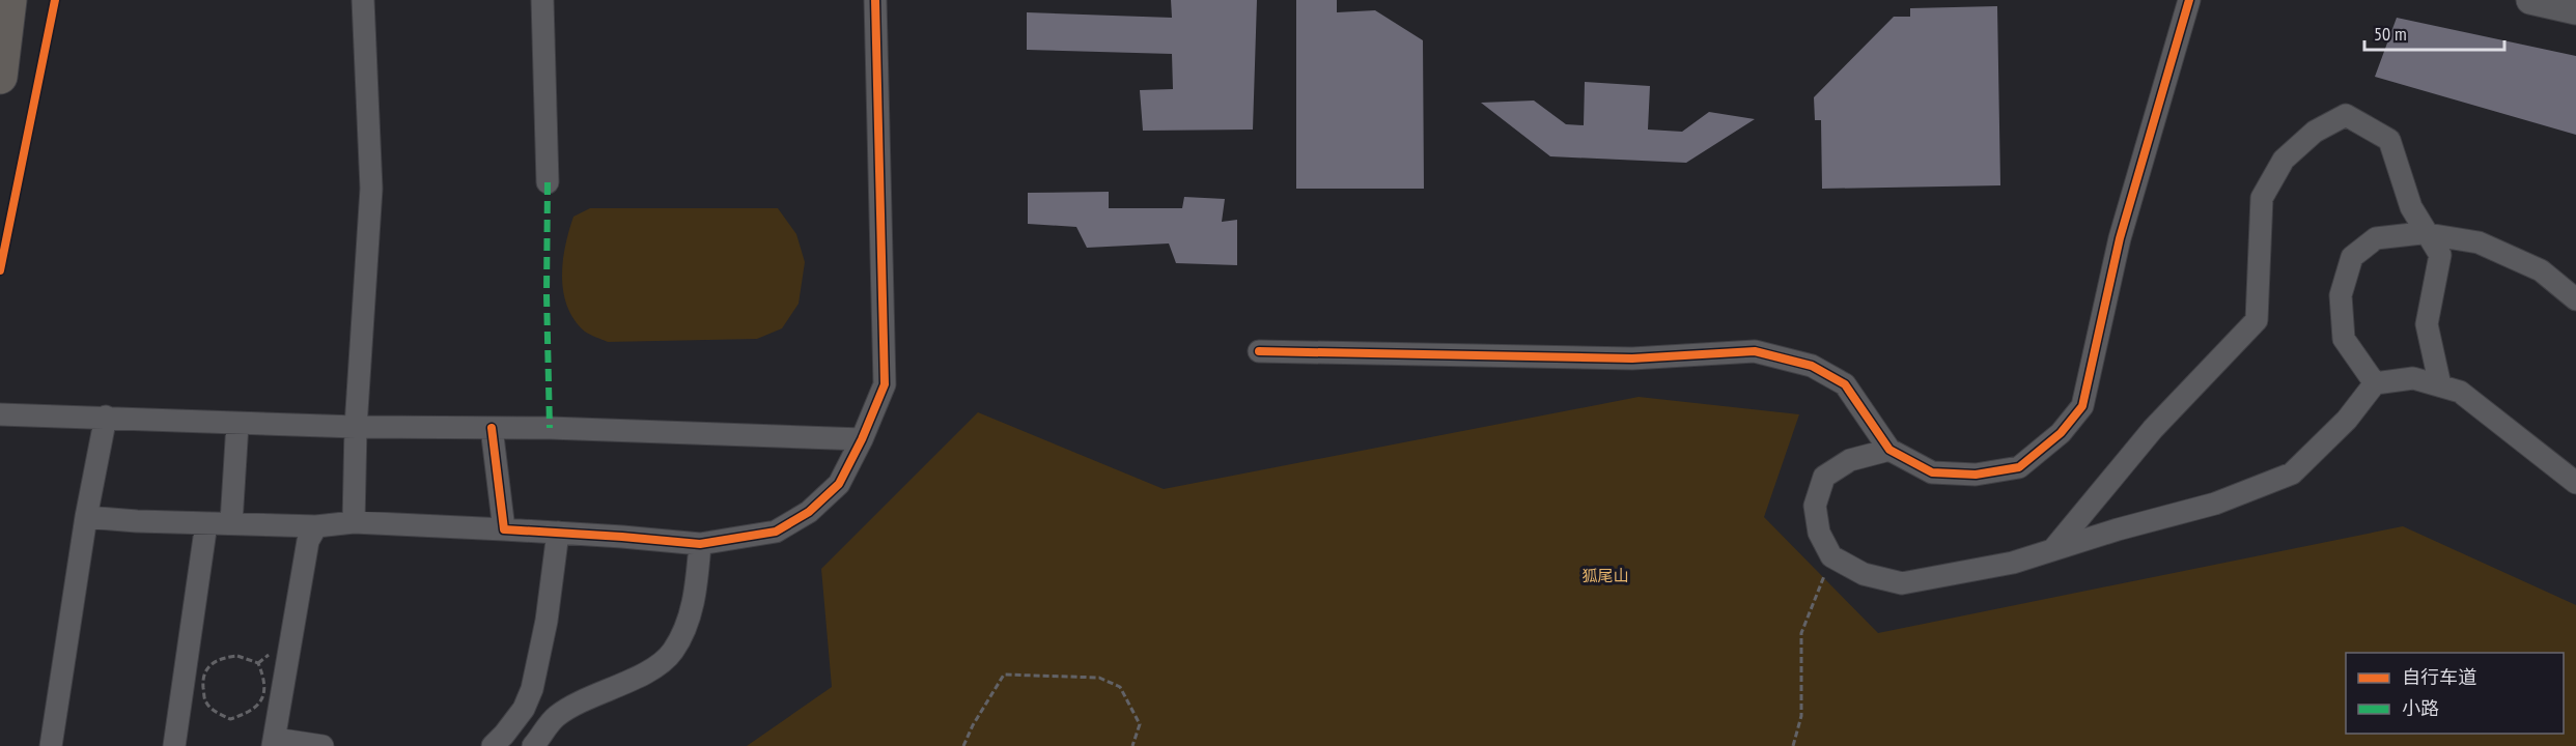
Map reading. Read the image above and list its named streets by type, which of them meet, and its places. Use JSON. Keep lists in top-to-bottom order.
{
  "parks": ["狐尾山"],
  "legend": ["自行车道", "小路"],
  "scale_bar": "50 m"
}
